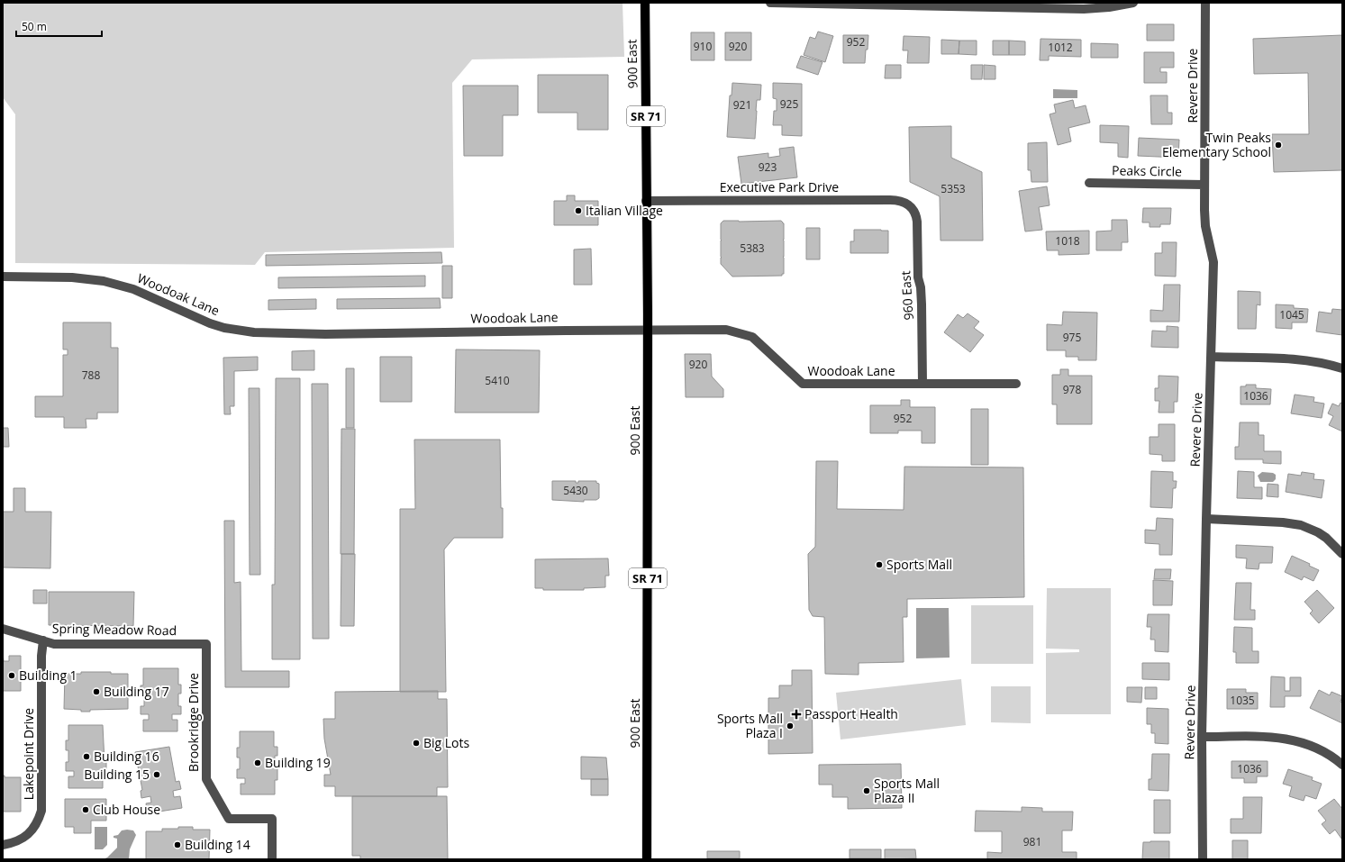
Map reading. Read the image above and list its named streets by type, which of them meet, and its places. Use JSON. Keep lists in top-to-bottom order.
{
  "streets": {
    "main road": ["900 East", "SR 71"],
    "street": [
      "Revere Drive",
      "Peaks Circle",
      "Executive Park Drive",
      "Woodoak Lane",
      "960 East",
      "Spring Meadow Road",
      "Brookridge Drive",
      "Lakepoint Drive"
    ]
  },
  "crossings": [
    ["900 East", "Executive Park Drive"],
    ["900 East", "Woodoak Lane"],
    ["Revere Drive", "Peaks Circle"],
    ["Executive Park Drive", "960 East"],
    ["Woodoak Lane", "960 East"],
    ["Spring Meadow Road", "Brookridge Drive"],
    ["Spring Meadow Road", "Lakepoint Drive"]
  ],
  "places": {
    "other": [
      "Twin Peaks Elementary School",
      "Italian Village",
      "Sports Mall",
      "Building 1",
      "Building 17",
      "Sports Mall Plaza I",
      "Big Lots",
      "Building 16",
      "Building 19",
      "Building 15",
      "Sports Mall Plaza II",
      "Club House",
      "Building 14"
    ],
    "health": ["Passport Health"]
  },
  "house_numbers": [
    "952",
    "910",
    "920",
    "1012",
    "925",
    "921",
    "923",
    "5353",
    "1018",
    "5383",
    "1045",
    "975",
    "920",
    "788",
    "5410",
    "978",
    "1036",
    "952",
    "5430",
    "1035",
    "1036",
    "981"
  ],
  "scale_bar": "50 m"
}
